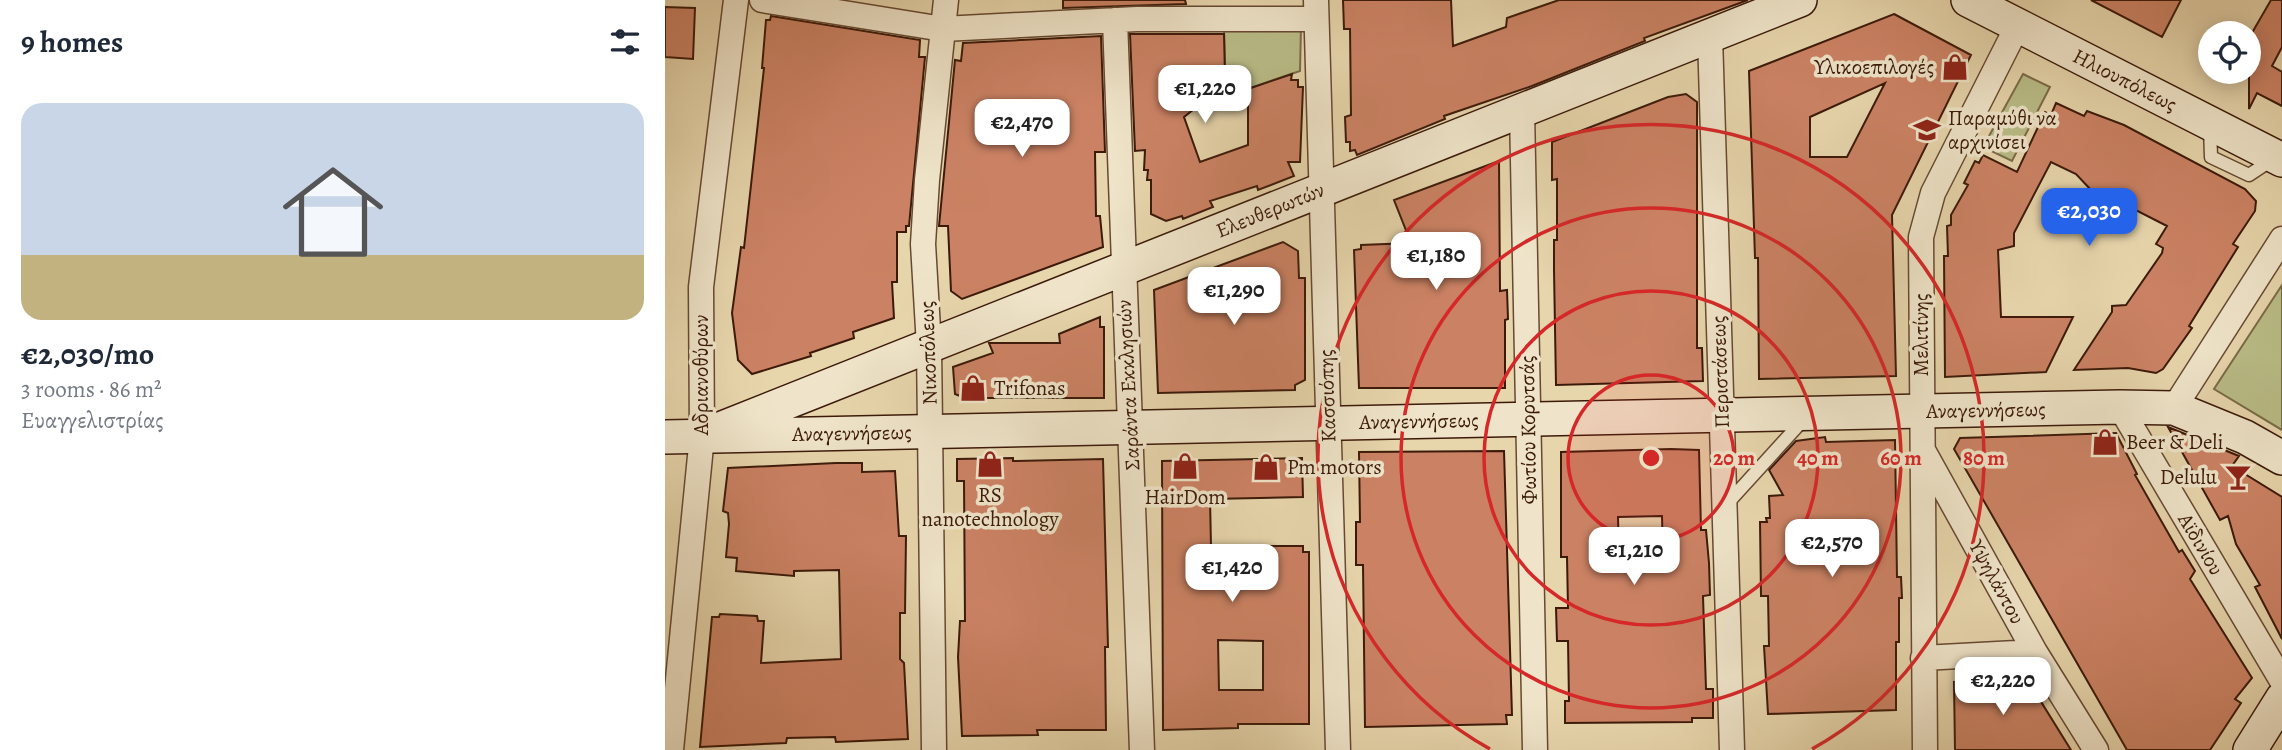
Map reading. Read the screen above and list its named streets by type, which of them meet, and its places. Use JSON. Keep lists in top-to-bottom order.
{
  "streets": {
    "main road": ["Ηλιουπόλεως", "Ελευθερωτών", "Αναγεννήσεως"],
    "street": [
      "Μελιτίνης",
      "Νικοπόλεως",
      "Περιστάσεως",
      "Αδριανοθύρων",
      "Σαράντα Εκκλησιών",
      "Κασσιόπης",
      "Φωτίου Κορυτσάς",
      "Αϊδινίου",
      "Υψηλάντου"
    ]
  },
  "crossings": [
    ["Ηλιουπόλεως", "Μελιτίνης"],
    ["Ελευθερωτών", "Νικοπόλεως"],
    ["Ελευθερωτών", "Περιστάσεως"],
    ["Ελευθερωτών", "Αδριανοθύρων"],
    ["Ελευθερωτών", "Σαράντα Εκκλησιών"],
    ["Ελευθερωτών", "Κασσιόπης"],
    ["Ελευθερωτών", "Αναγεννήσεως"],
    ["Ελευθερωτών", "Φωτίου Κορυτσάς"],
    ["Μελιτίνης", "Αναγεννήσεως"],
    ["Μελιτίνης", "Υψηλάντου"],
    ["Νικοπόλεως", "Αναγεννήσεως"],
    ["Περιστάσεως", "Αναγεννήσεως"],
    ["Αδριανοθύρων", "Αναγεννήσεως"],
    ["Σαράντα Εκκλησιών", "Αναγεννήσεως"],
    ["Κασσιόπης", "Αναγεννήσεως"],
    ["Αναγεννήσεως", "Φωτίου Κορυτσάς"],
    ["Αναγεννήσεως", "Αϊδινίου"]
  ],
  "places": {
    "shop": [
      "Υλικοεπιλογές",
      "Trifonas",
      "Beer & Deli",
      "RS nanotechnology",
      "HairDom",
      "Pm motors"
    ],
    "school or university": ["Παραμύθι να αρχινίσει"],
    "bar": ["Delulu"]
  },
  "page": {
    "heading": "9 homes",
    "price": [
      "€1,220",
      "€2,470",
      "€2,030",
      "€1,180",
      "€1,290",
      "€2,570",
      "€1,210",
      "€1,420",
      "€2,220"
    ],
    "list": [
      {
        "name": "€2,030/mo",
        "note": "3 rooms · 86 m² · Ευαγγελιστρίας"
      }
    ]
  },
  "rings": [
    "20 m",
    "40 m",
    "60 m",
    "80 m"
  ]
}
